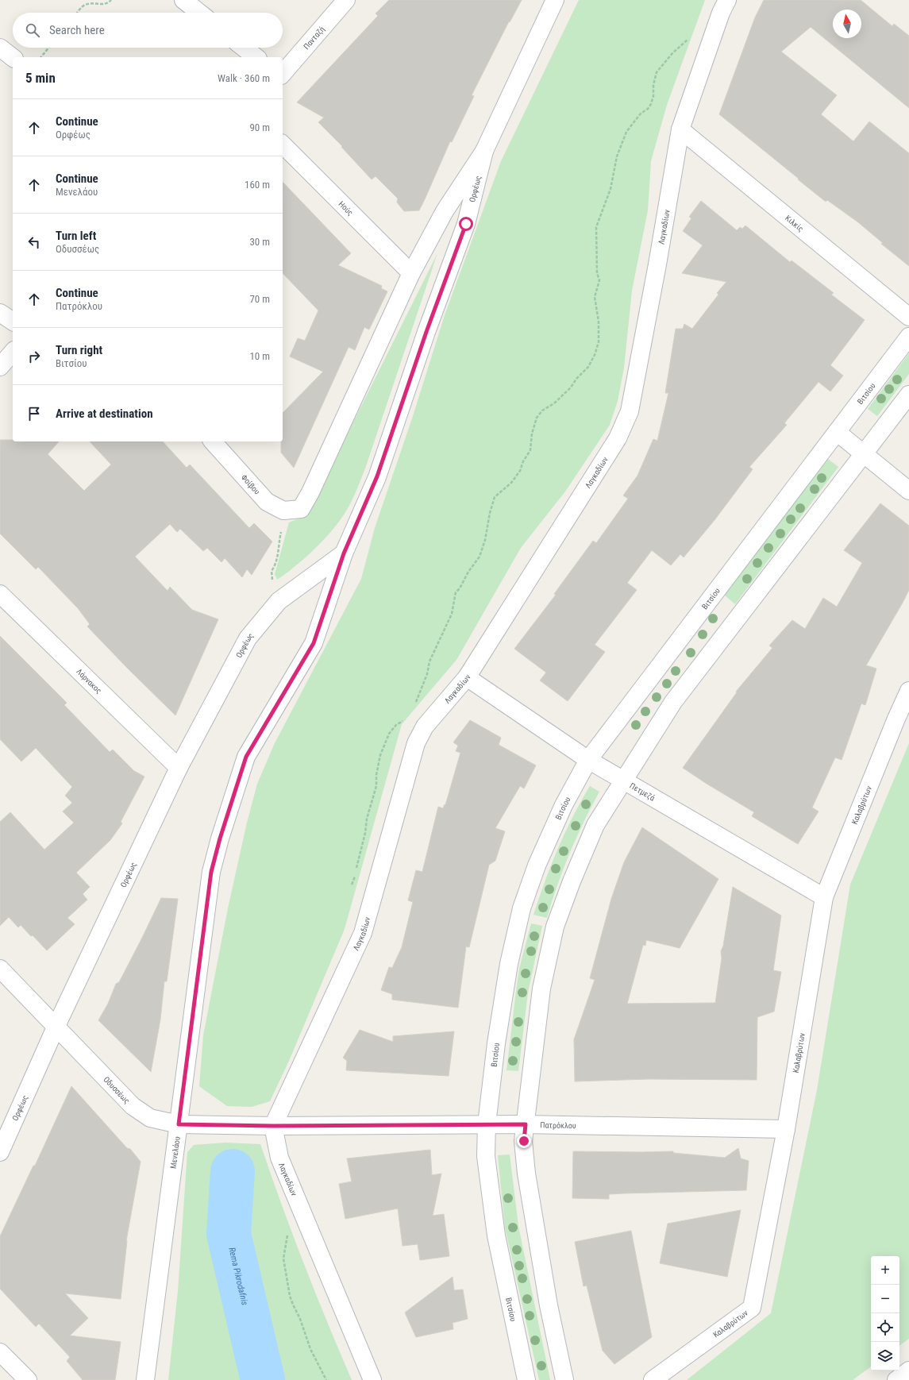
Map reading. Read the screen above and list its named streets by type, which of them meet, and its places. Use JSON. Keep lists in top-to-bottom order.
{
  "streets": {
    "street": [
      "Πανταζή",
      "Ορφέως",
      "Ηούς",
      "Κιλκίς",
      "Λαγκαδίων",
      "Βιτσίου",
      "Φοίβου",
      "Λάρνακος",
      "Πετμεζά",
      "Καλαβρύτων",
      "Οδυσσέως",
      "Πατρόκλου",
      "Μενελάου"
    ]
  },
  "crossings": [
    ["Ορφέως", "Ηούς"],
    ["Ορφέως", "Φοίβου"],
    ["Ορφέως", "Λάρνακος"],
    ["Ορφέως", "Οδυσσέως"],
    ["Ορφέως", "Μενελάου"],
    ["Κιλκίς", "Λαγκαδίων"],
    ["Λαγκαδίων", "Πετμεζά"],
    ["Λαγκαδίων", "Οδυσσέως"],
    ["Λαγκαδίων", "Πατρόκλου"],
    ["Βιτσίου", "Πετμεζά"],
    ["Βιτσίου", "Πατρόκλου"],
    ["Πετμεζά", "Καλαβρύτων"],
    ["Καλαβρύτων", "Πατρόκλου"],
    ["Οδυσσέως", "Πατρόκλου"],
    ["Οδυσσέως", "Μενελάου"]
  ],
  "water": ["Rema Pikrodafnis"],
  "north": "top",
  "page": {
    "search": "Search here",
    "heading": ["5 min", "Walk · 360 m"],
    "list": [
      ["Continue", "Ορφέως", "90 m"],
      ["Continue", "Μενελάου", "160 m"],
      ["Turn left", "Οδυσσέως", "30 m"],
      ["Continue", "Πατρόκλου", "70 m"],
      ["Turn right", "Βιτσίου", "10 m"],
      "Arrive at destination"
    ],
    "map_buttons": ["+", "−"]
  }
}
